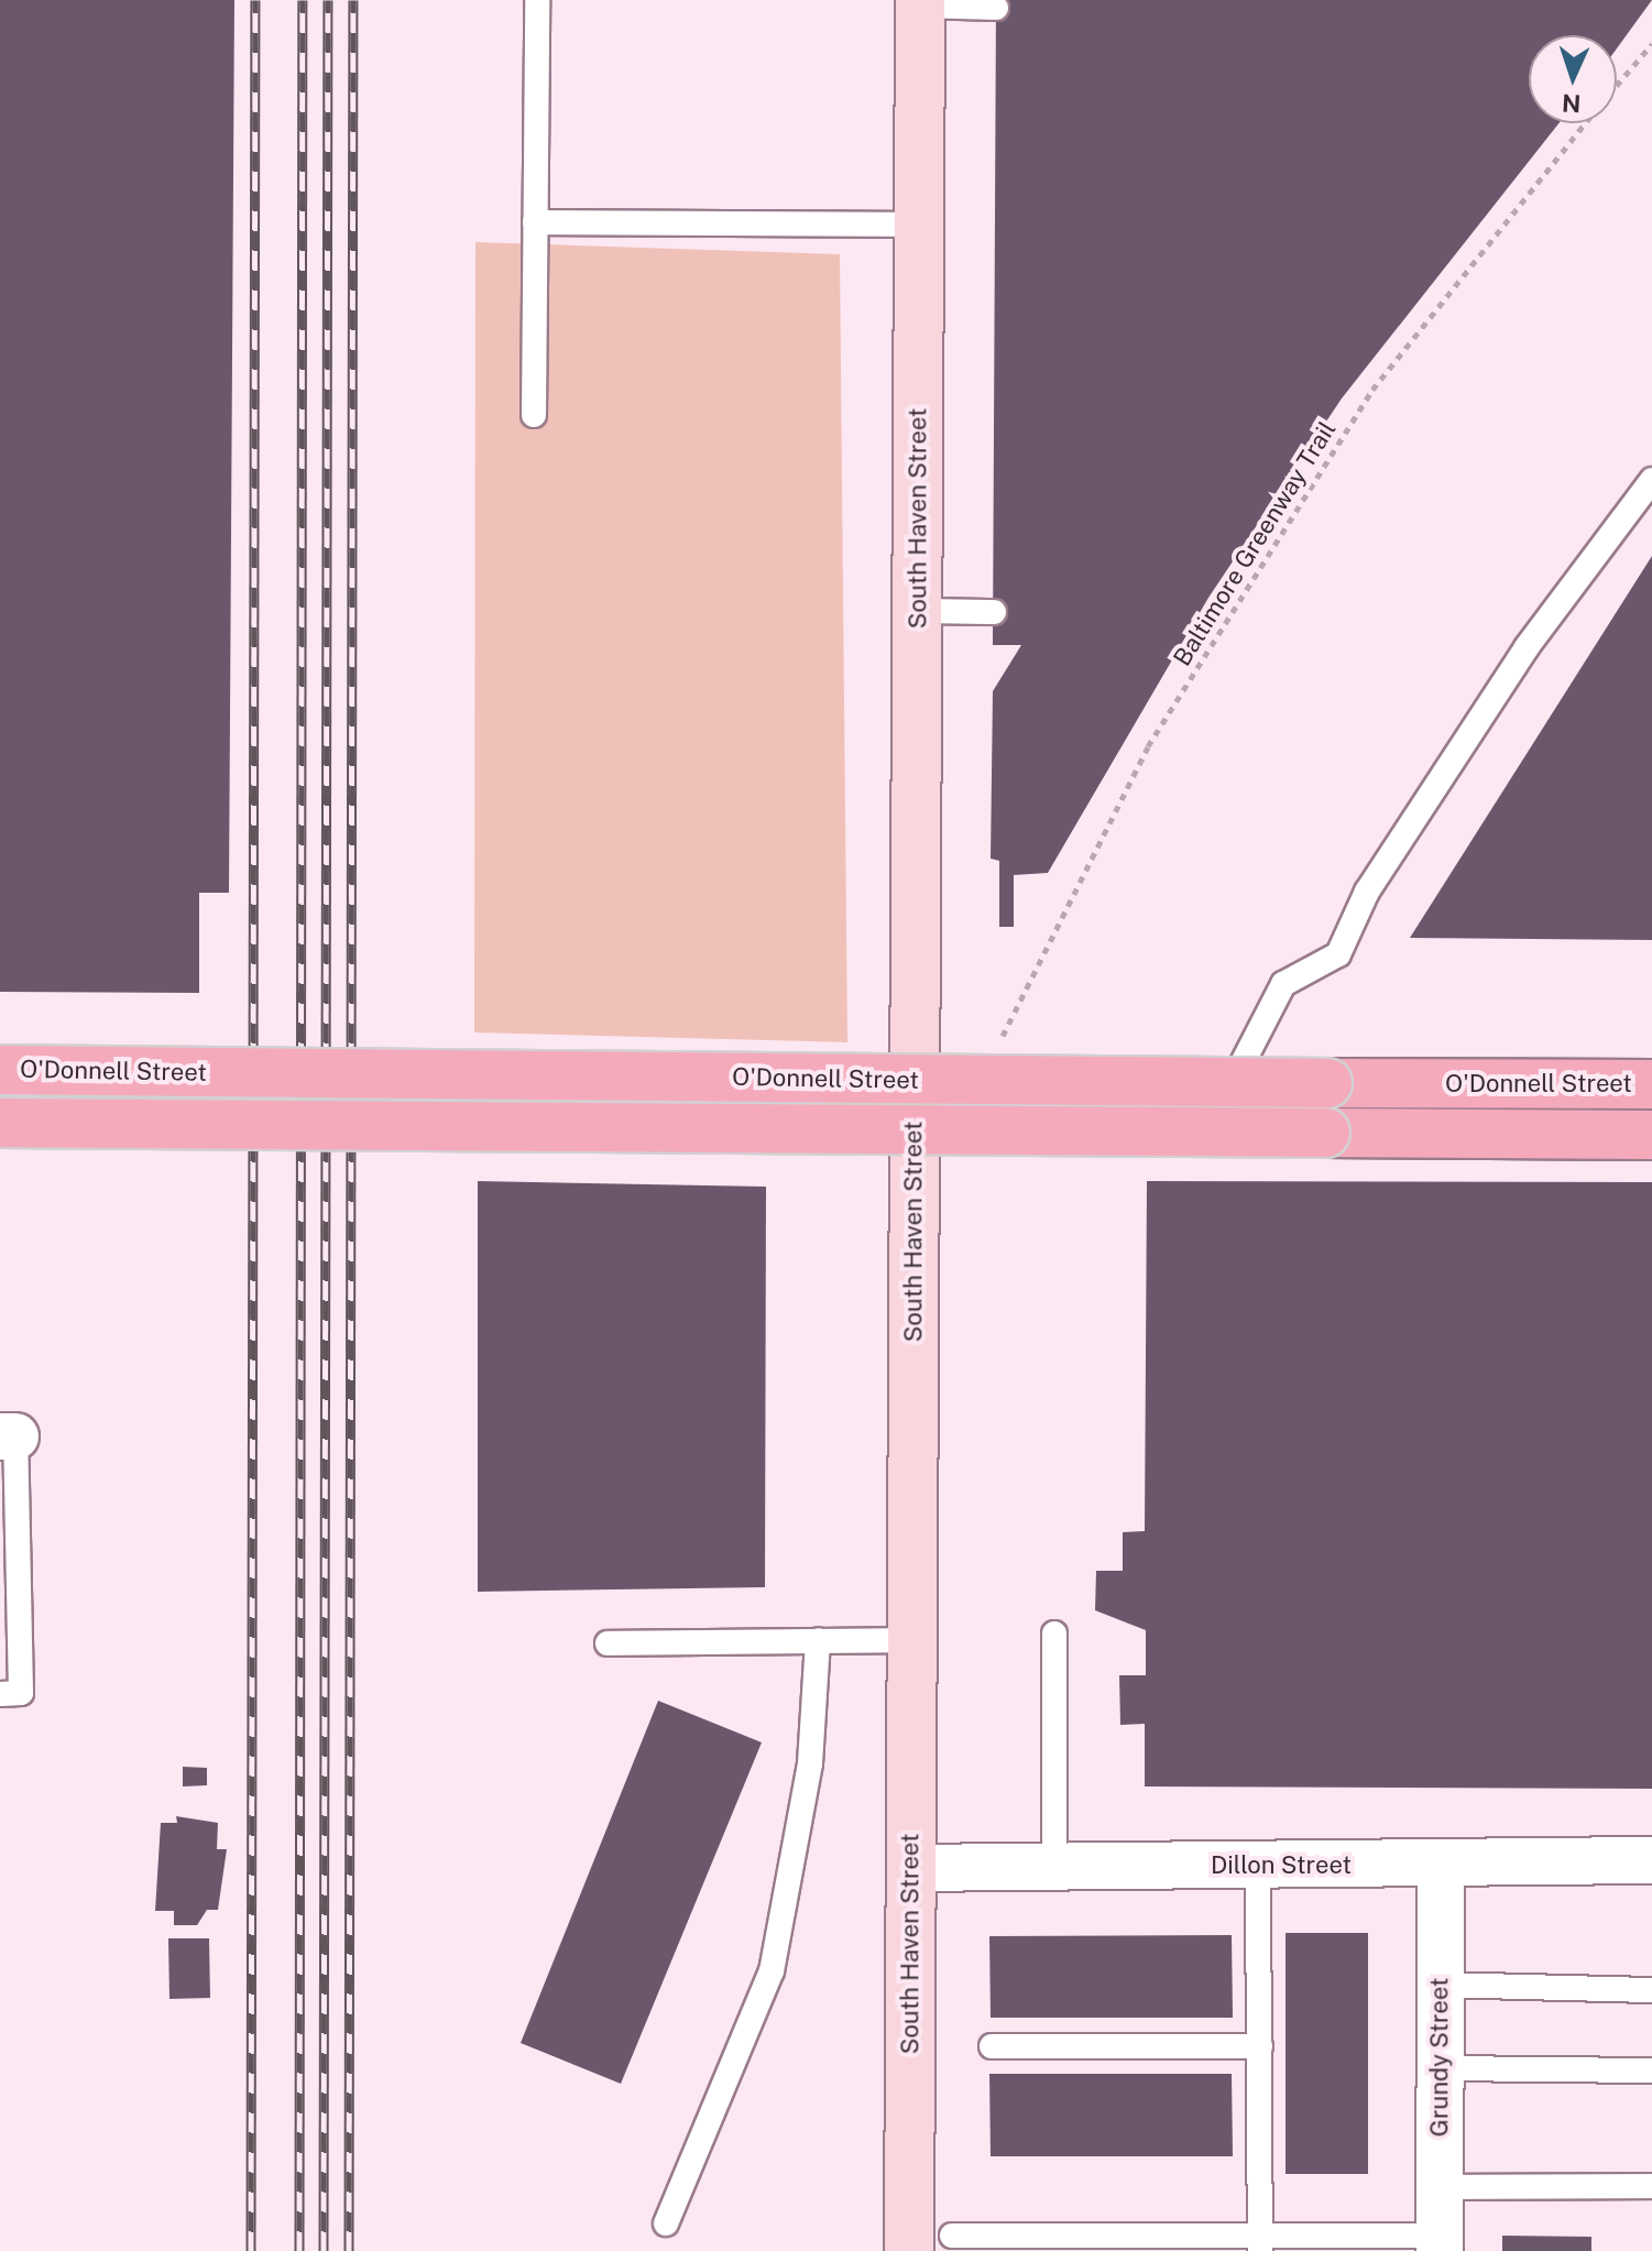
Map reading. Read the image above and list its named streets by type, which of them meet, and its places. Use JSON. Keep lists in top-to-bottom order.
{
  "streets": {
    "main road": ["O'Donnell Street"],
    "street": ["South Haven Street", "Dillon Street", "Grundy Street"],
    "path": ["Baltimore Greenway Trail"]
  },
  "crossings": [
    ["South Haven Street", "O'Donnell Street"],
    ["South Haven Street", "Dillon Street"],
    ["Dillon Street", "Grundy Street"]
  ],
  "north": "bottom"
}
